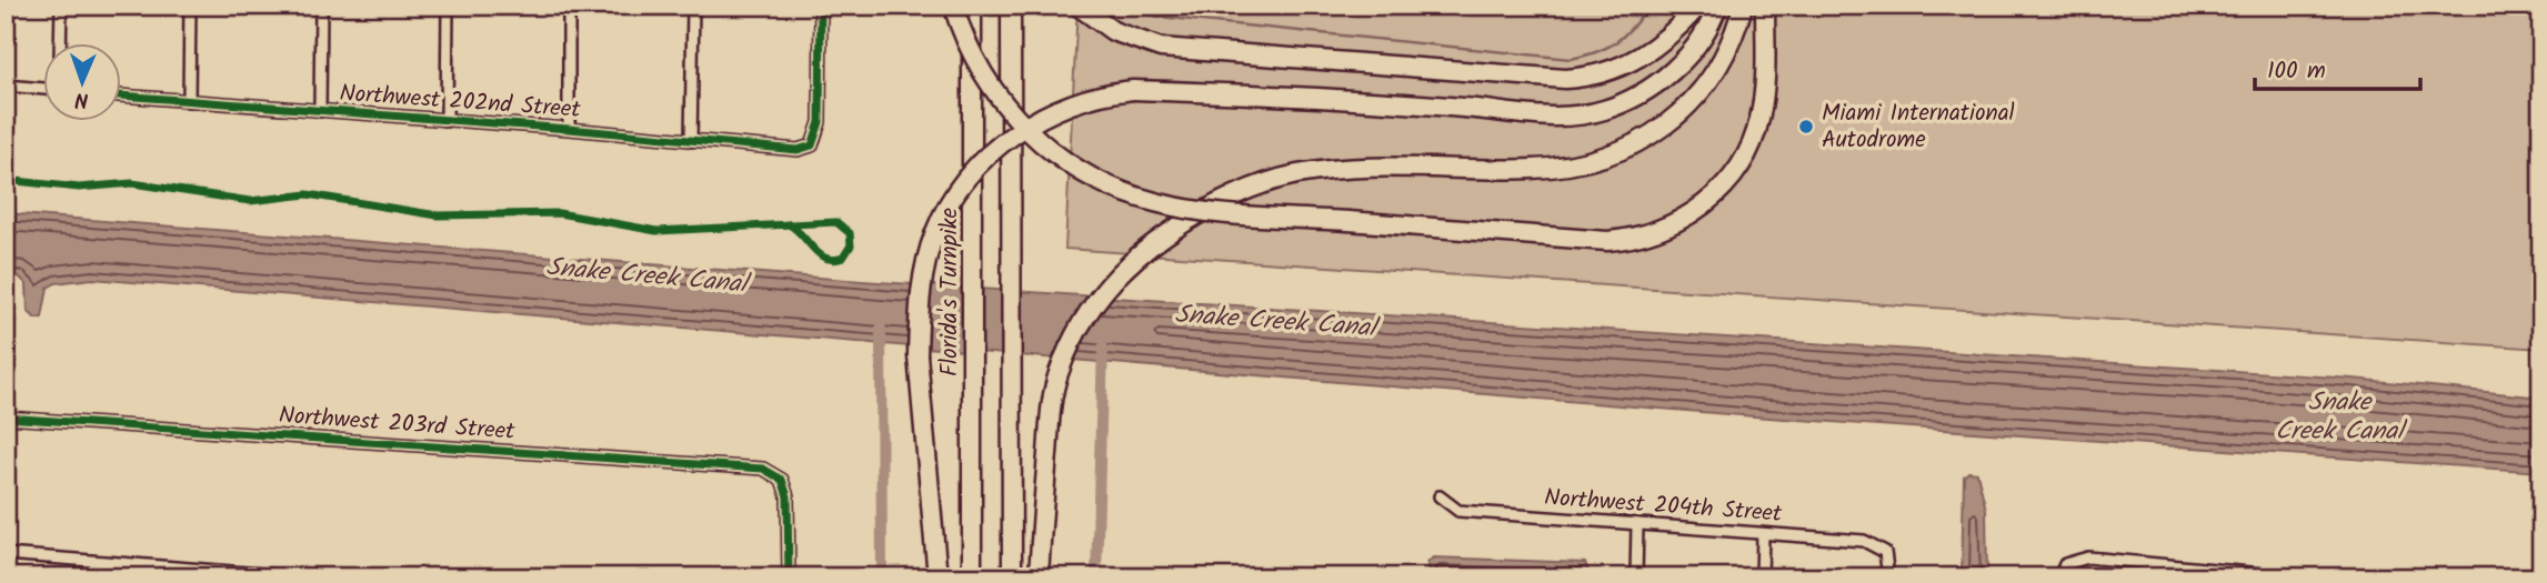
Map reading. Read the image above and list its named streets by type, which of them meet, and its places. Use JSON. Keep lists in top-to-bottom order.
{
  "streets": {
    "highway": ["Florida's Turnpike"],
    "street": ["Northwest 202nd Street", "Northwest 203rd Street", "Northwest 204th Street"]
  },
  "water": ["Snake Creek Canal"],
  "places": ["Miami International Autodrome"],
  "scale_bar": "100 m",
  "north": "bottom"
}
